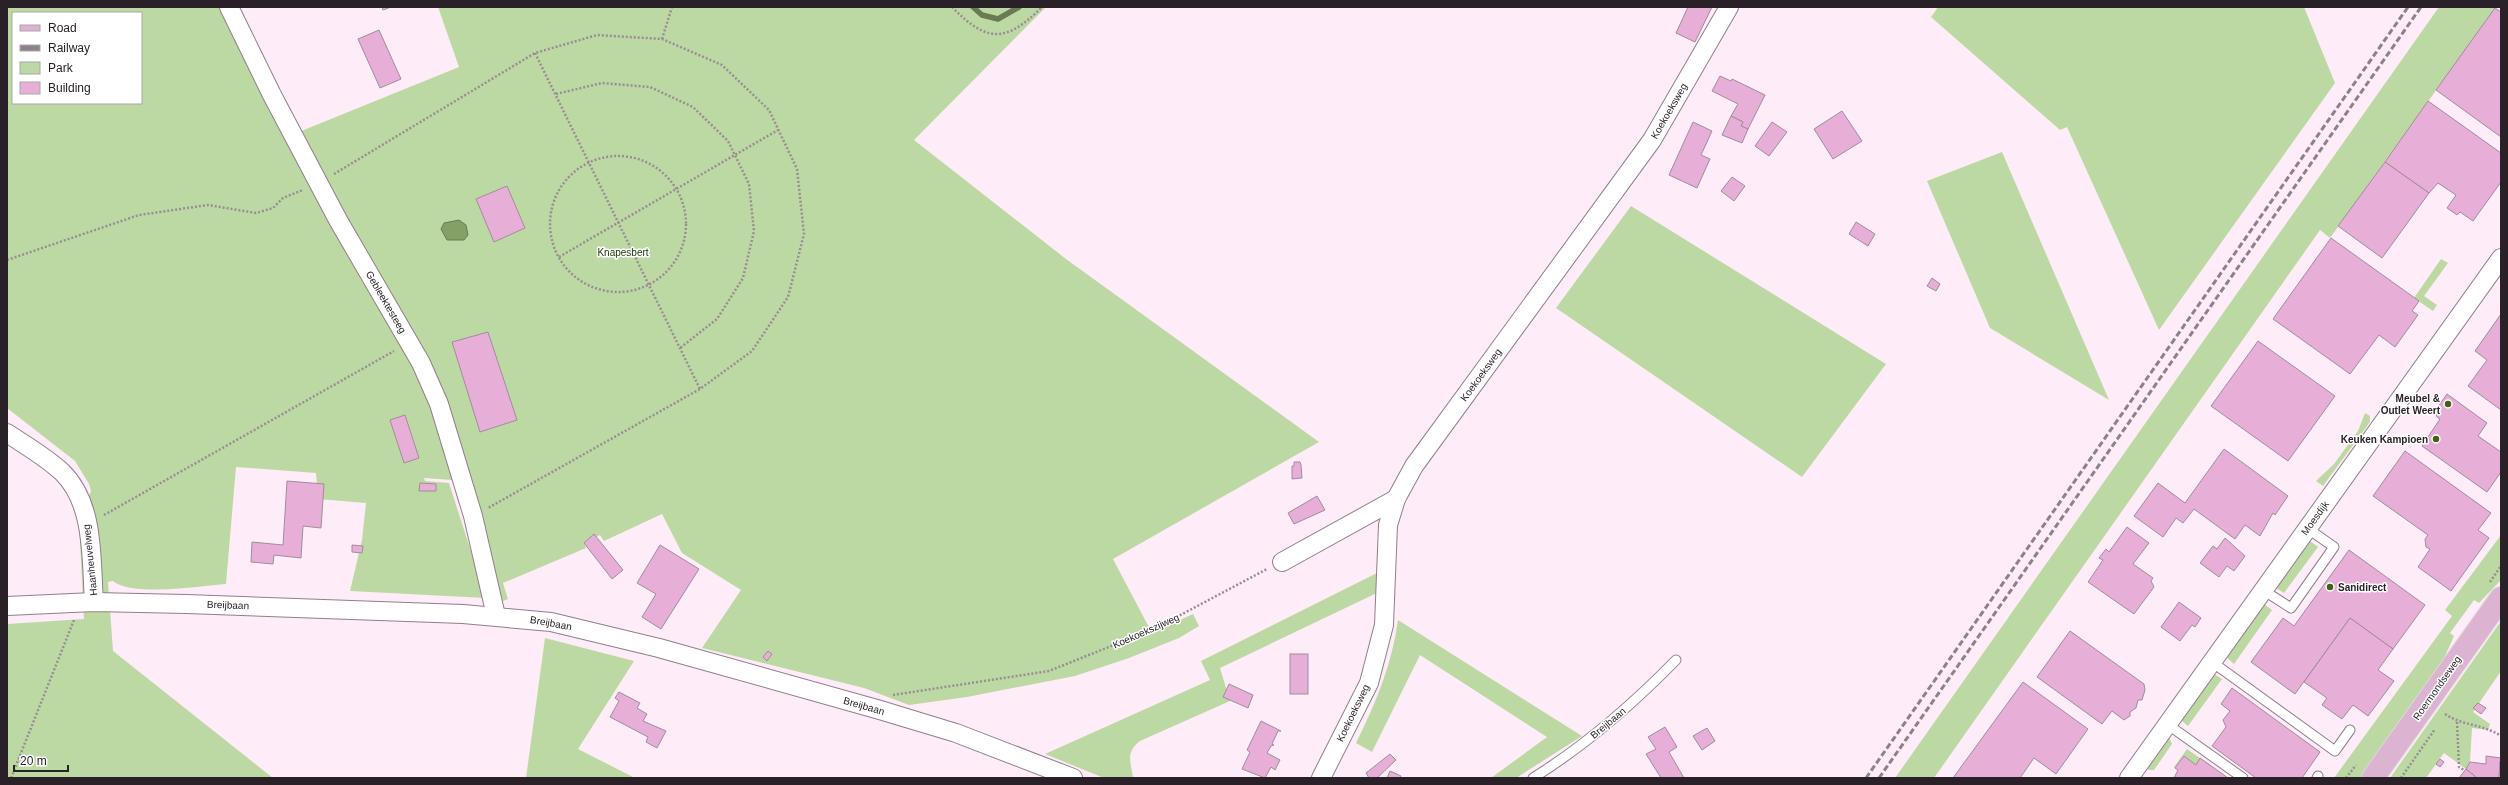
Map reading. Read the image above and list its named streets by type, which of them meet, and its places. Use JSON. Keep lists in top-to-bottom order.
{
  "streets": {
    "main road": ["Roermondseweg"],
    "street": [
      "Koekoeksweg",
      "Gebleektesteeg",
      "Moesdijk",
      "Haanheuvelweg",
      "Breijbaan"
    ],
    "path": ["Koekoekszijweg"]
  },
  "crossings": [
    ["Gebleektesteeg", "Breijbaan"],
    ["Haanheuvelweg", "Breijbaan"],
    ["Breijbaan", "Koekoekszijweg"]
  ],
  "parks": ["Knapesbert"],
  "places": ["Meubel & Outlet Weert", "Keuken Kampioen", "Sanidirect"],
  "legend": [
    "Road",
    "Railway",
    "Park",
    "Building"
  ],
  "scale_bar": "20 m"
}
